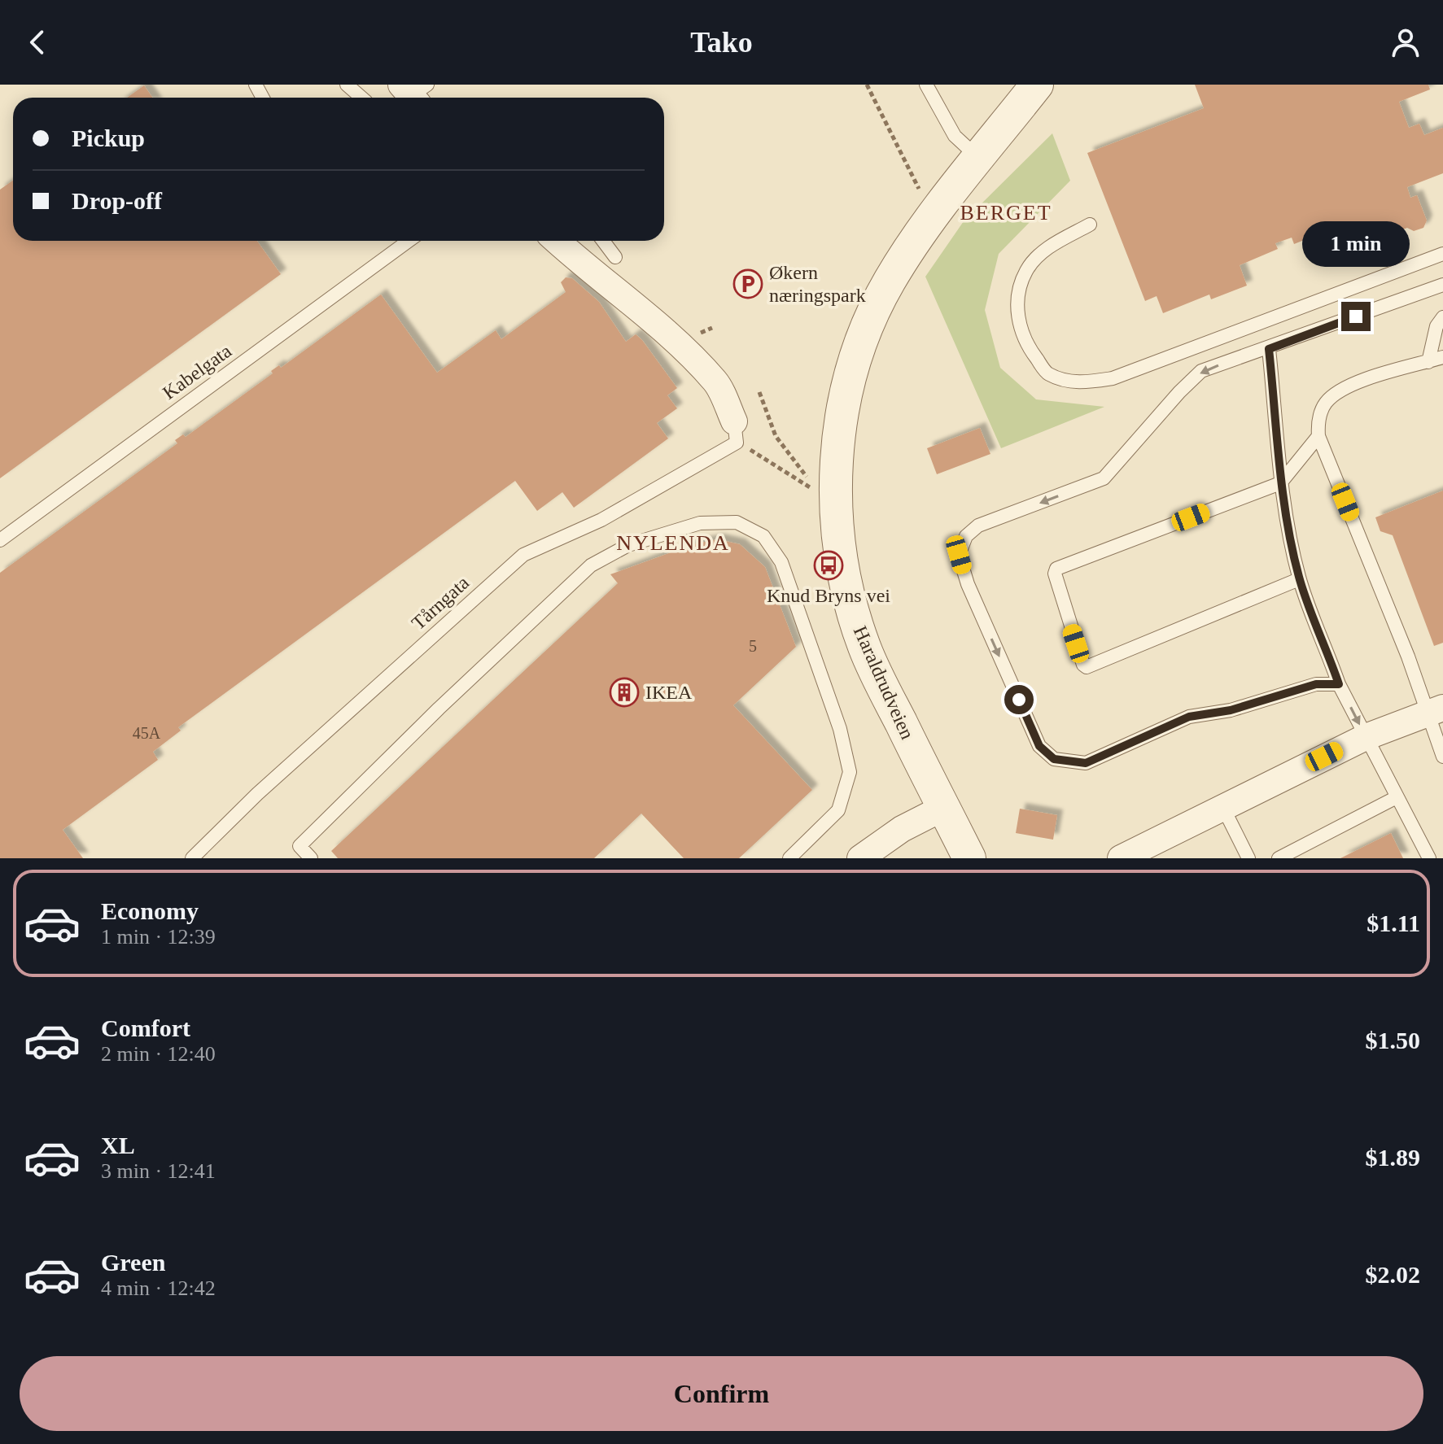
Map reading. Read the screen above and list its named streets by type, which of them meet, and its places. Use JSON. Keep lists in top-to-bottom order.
{
  "streets": {
    "street": ["Haraldrudveien"],
    "lane": ["Kabelgata", "Tårngata"]
  },
  "districts": ["BERGET", "NYLENDA"],
  "places": {
    "parking": ["Økern næringspark"],
    "bus stop": ["Knud Bryns vei"],
    "building": ["IKEA"]
  },
  "house_numbers": ["5", "45A"],
  "page": {
    "header": "Tako",
    "banner": ["Pickup", "Drop-off"],
    "bubble": "1 min",
    "list": [
      {
        "name": "Economy",
        "note": "1 min · 12:39",
        "value": "$1.11"
      },
      {
        "name": "Comfort",
        "note": "2 min · 12:40",
        "value": "$1.50"
      },
      {
        "name": "XL",
        "note": "3 min · 12:41",
        "value": "$1.89"
      },
      {
        "name": "Green",
        "note": "4 min · 12:42",
        "value": "$2.02"
      }
    ],
    "buttons": "Confirm"
  }
}
